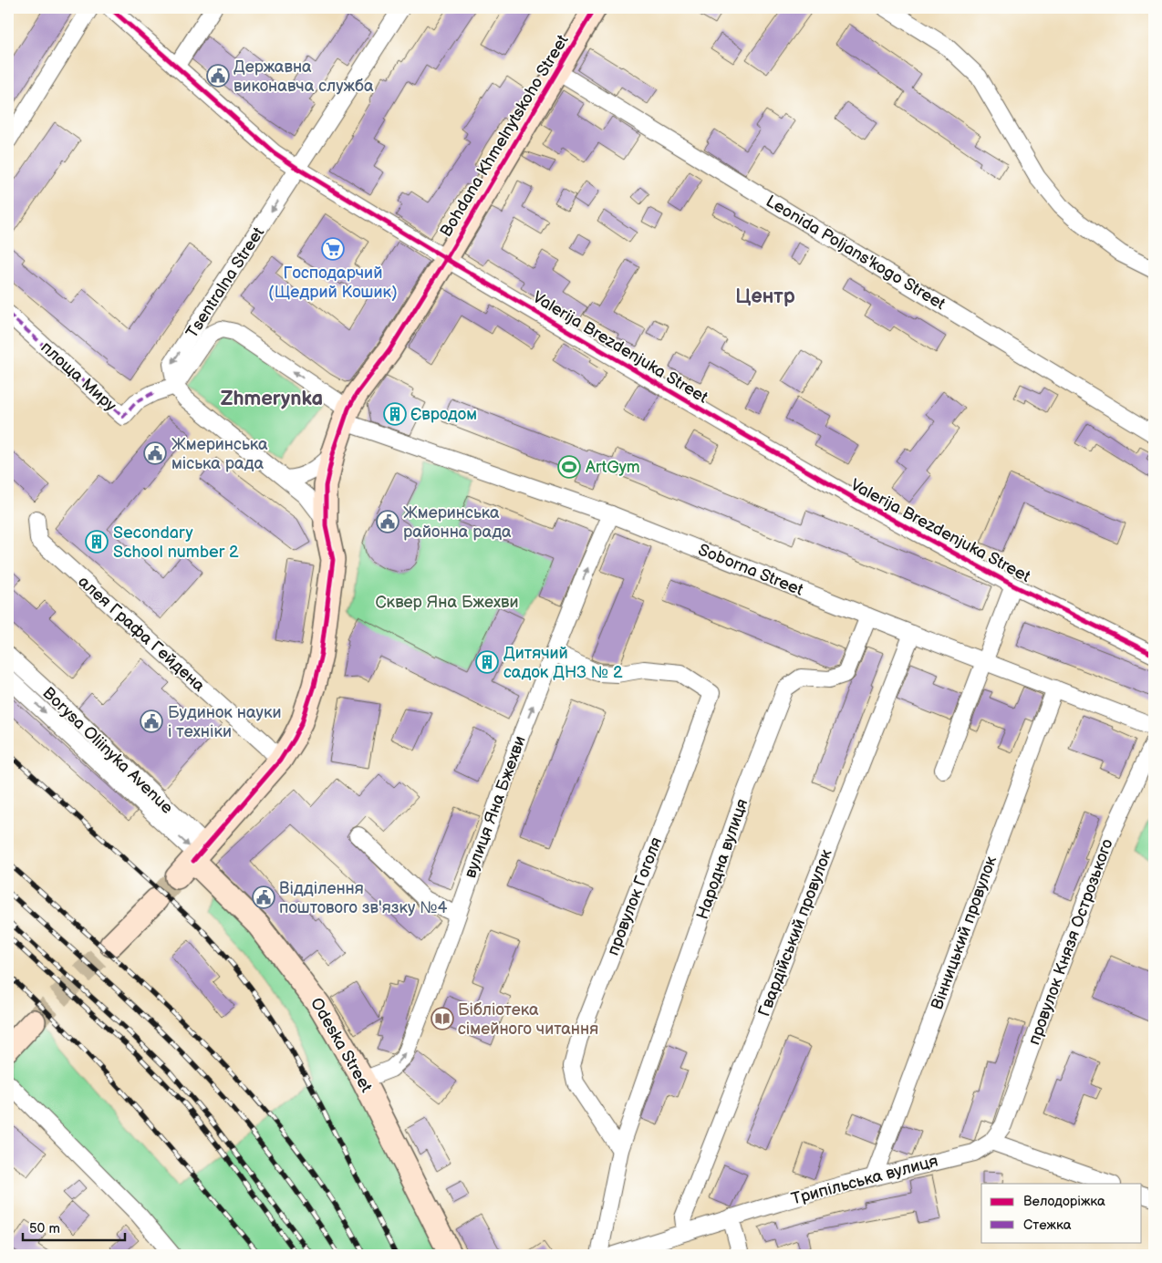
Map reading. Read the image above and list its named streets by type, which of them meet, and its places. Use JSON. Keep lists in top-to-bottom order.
{
  "streets": {
    "street": [
      "Bohdana Khmelnytskoho Street",
      "Leonida Poljans'kogo Street",
      "Tsentralna Street",
      "Valerija Brezdenjuka Street",
      "площа Миру",
      "Soborna Street",
      "алея Графа Гейдена",
      "Borysa Oliinyka Avenue",
      "вулиця Яна Бжехви",
      "Народна вулиця",
      "провулок Гоголя",
      "Гвардійський провулок",
      "Вінницький провулок",
      "провулок Князя Острозького",
      "Odeska Street",
      "Трипільська вулиця"
    ]
  },
  "crossings": [
    ["Bohdana Khmelnytskoho Street", "Leonida Poljans'kogo Street"],
    ["Bohdana Khmelnytskoho Street", "Valerija Brezdenjuka Street"],
    ["Bohdana Khmelnytskoho Street", "Soborna Street"],
    ["Bohdana Khmelnytskoho Street", "алея Графа Гейдена"],
    ["Bohdana Khmelnytskoho Street", "Borysa Oliinyka Avenue"],
    ["Bohdana Khmelnytskoho Street", "Odeska Street"],
    ["Tsentralna Street", "Valerija Brezdenjuka Street"],
    ["Tsentralna Street", "площа Миру"],
    ["Tsentralna Street", "Soborna Street"],
    ["площа Миру", "Soborna Street"],
    ["Soborna Street", "вулиця Яна Бжехви"],
    ["Soborna Street", "Народна вулиця"],
    ["Soborna Street", "Гвардійський провулок"],
    ["Soborna Street", "Вінницький провулок"],
    ["Borysa Oliinyka Avenue", "Odeska Street"],
    ["вулиця Яна Бжехви", "провулок Гоголя"],
    ["вулиця Яна Бжехви", "Odeska Street"],
    ["Народна вулиця", "провулок Гоголя"],
    ["Гвардійський провулок", "Трипільська вулиця"],
    ["Вінницький провулок", "Трипільська вулиця"],
    ["провулок Князя Острозького", "Трипільська вулиця"]
  ],
  "one_way": ["Tsentralna Street", "вулиця Яна Бжехви"],
  "districts": ["Центр", "Zhmerynka"],
  "parks": ["Сквер Яна Бжехви"],
  "places": {
    "public building": [
      "Державна виконавча служба",
      "Жмеринська міська рада",
      "Жмеринська районна рада",
      "Будинок науки і техніки",
      "Відділення поштового зв'язку №4"
    ],
    "supermarket": ["Господарчий (Щедрий Кошик)"],
    "building": ["Євродом", "Secondary School number 2", "Дитячий садок ДНЗ № 2"],
    "sports": ["ArtGym"],
    "library": ["Бібліотека сімейного читання"]
  },
  "legend": ["Велодоріжка", "Стежка"],
  "scale_bar": "50 m"
}
